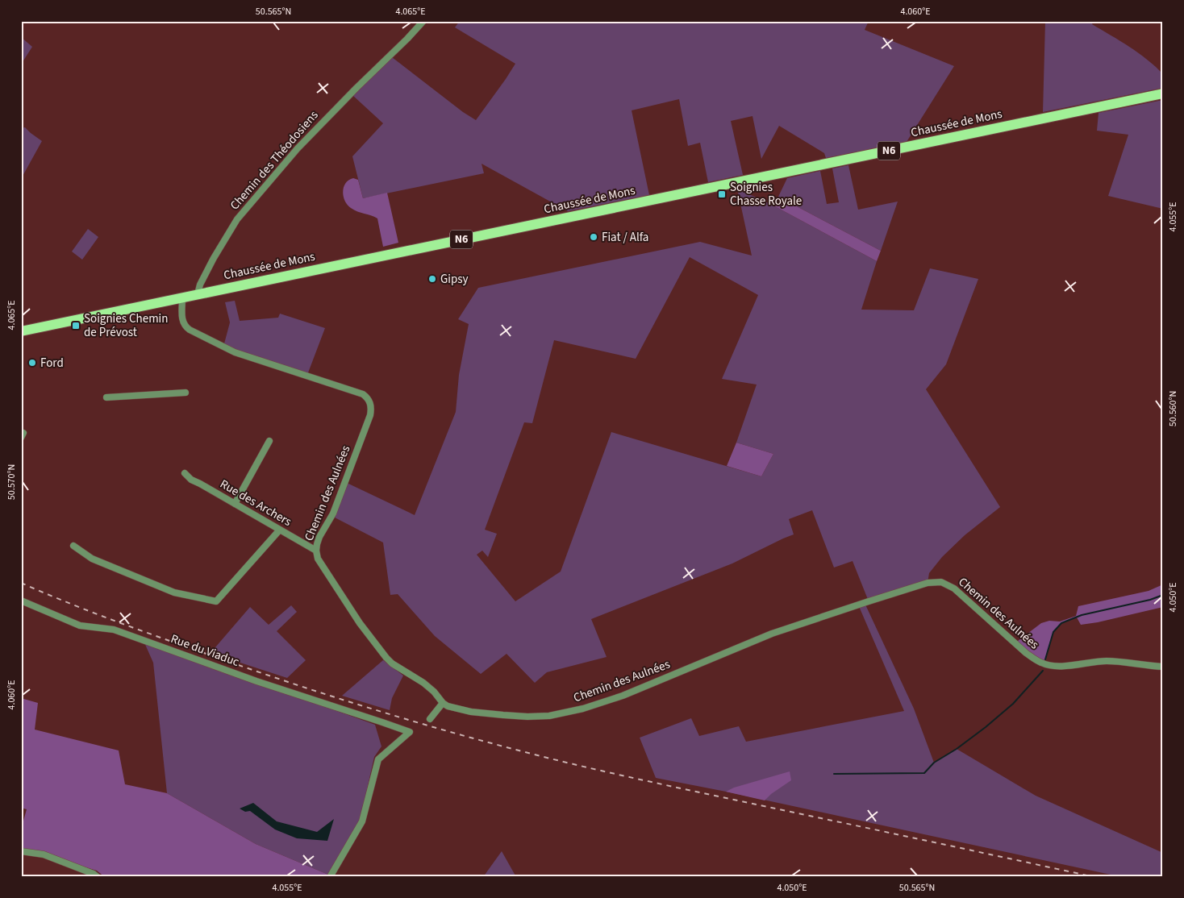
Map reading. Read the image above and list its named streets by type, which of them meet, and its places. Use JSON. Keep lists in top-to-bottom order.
{
  "streets": {
    "main road": ["Chaussée de Mons", "N6"],
    "street": [
      "Chemin des Théodosiens",
      "Chemin des Aulnées",
      "Rue des Archers",
      "Rue du Viaduc"
    ]
  },
  "crossings": [
    ["Chaussée de Mons", "Chemin des Théodosiens"],
    ["Chaussée de Mons", "Chemin des Aulnées"],
    ["Chemin des Aulnées", "Rue des Archers"]
  ],
  "places": {
    "transit": ["Soignies Chasse Royale", "Soignies Chemin de Prévost"],
    "other": ["Fiat / Alfa", "Gipsy", "Ford"]
  },
  "coordinates": [
    "50.565°N",
    "4.065°E",
    "4.060°E",
    "4.055°E",
    "50.560°N",
    "50.570°N",
    "4.050°E"
  ]
}
